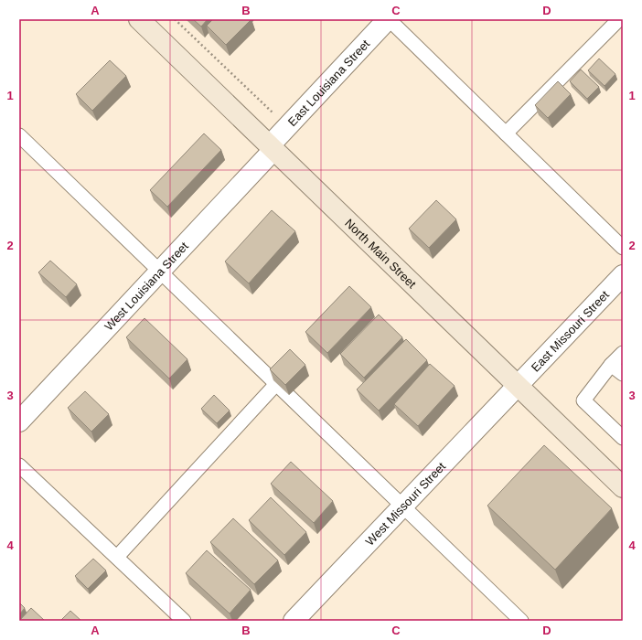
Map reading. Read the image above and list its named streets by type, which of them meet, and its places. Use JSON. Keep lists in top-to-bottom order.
{
  "streets": {
    "street": [
      "East Louisiana Street",
      "North Main Street",
      "West Louisiana Street",
      "East Missouri Street",
      "West Missouri Street"
    ]
  },
  "crossings": [
    ["East Louisiana Street", "North Main Street"],
    ["East Louisiana Street", "West Louisiana Street"],
    ["North Main Street", "West Louisiana Street"],
    ["North Main Street", "East Missouri Street"],
    ["North Main Street", "West Missouri Street"],
    ["East Missouri Street", "West Missouri Street"]
  ],
  "grid": {
    "columns": [
      "A",
      "B",
      "C",
      "D"
    ],
    "rows": [
      "1",
      "2",
      "3",
      "4"
    ]
  }
}
